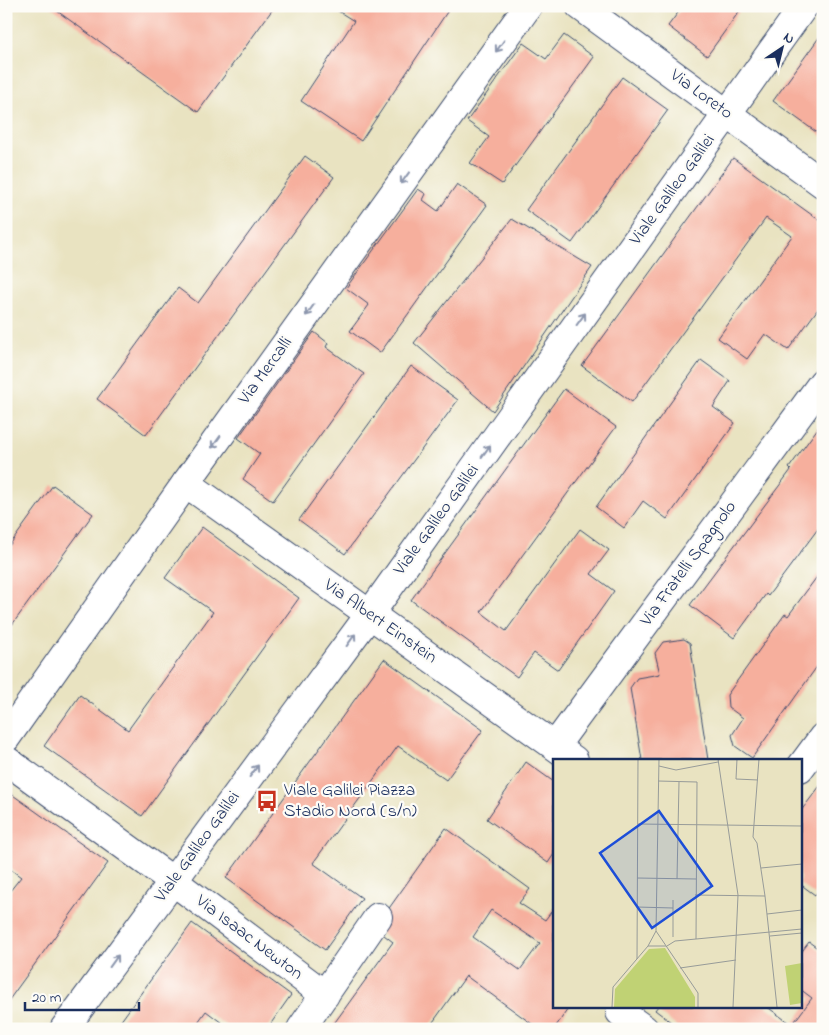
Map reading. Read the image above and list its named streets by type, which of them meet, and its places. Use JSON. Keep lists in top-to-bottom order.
{
  "streets": {
    "street": [
      "Via Loreto",
      "Viale Galileo Galilei",
      "Via Mercalli",
      "Via Fratelli Spagnolo",
      "Via Albert Einstein",
      "Via Isaac Newton"
    ]
  },
  "crossings": [
    ["Via Loreto", "Viale Galileo Galilei"],
    ["Viale Galileo Galilei", "Via Albert Einstein"],
    ["Viale Galileo Galilei", "Via Isaac Newton"],
    ["Via Mercalli", "Via Albert Einstein"],
    ["Via Fratelli Spagnolo", "Via Albert Einstein"]
  ],
  "one_way": ["Viale Galileo Galilei", "Via Mercalli"],
  "places": {
    "bus stop": ["Viale Galilei Piazza Stadio Nord (s/n)"]
  },
  "scale_bar": "20 m",
  "north": "top right"
}
